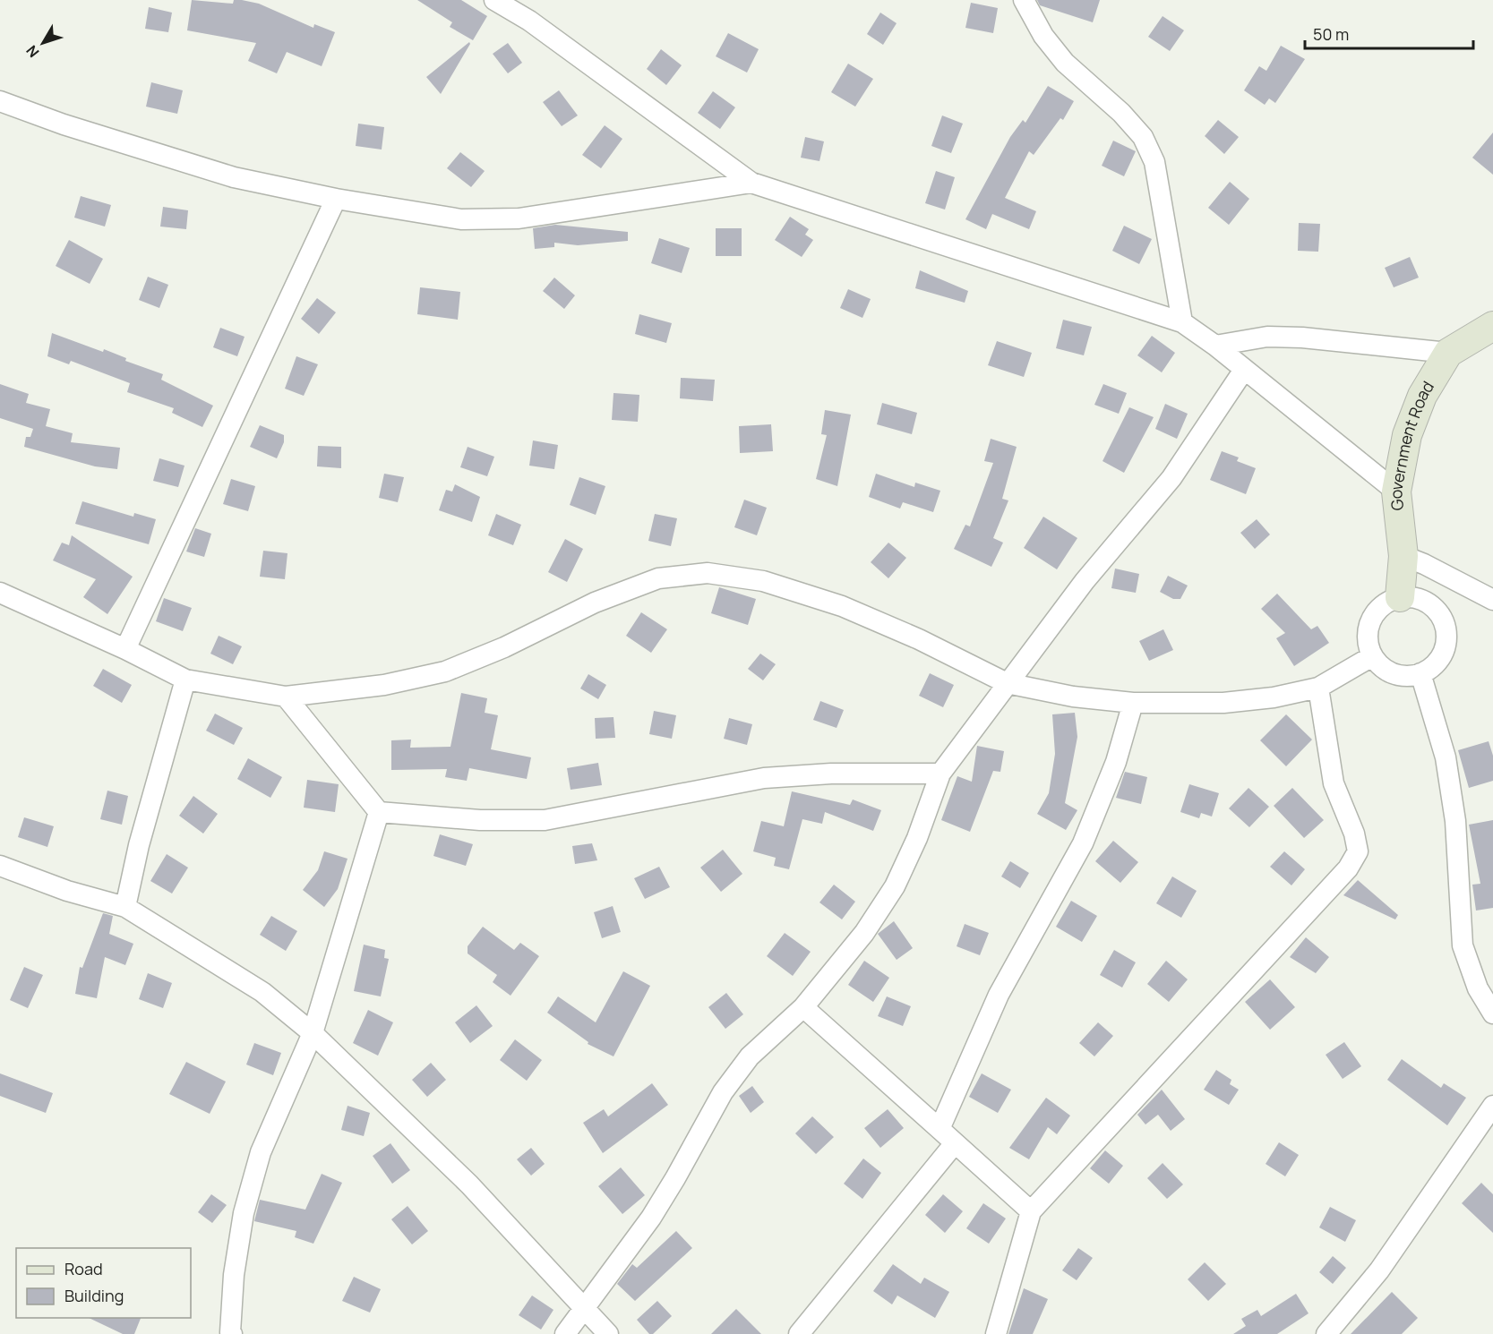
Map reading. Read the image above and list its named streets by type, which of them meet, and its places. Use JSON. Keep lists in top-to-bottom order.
{
  "streets": {
    "street": ["Government Road"]
  },
  "legend": ["Road", "Building"],
  "scale_bar": "50 m",
  "north": "bottom left"
}
